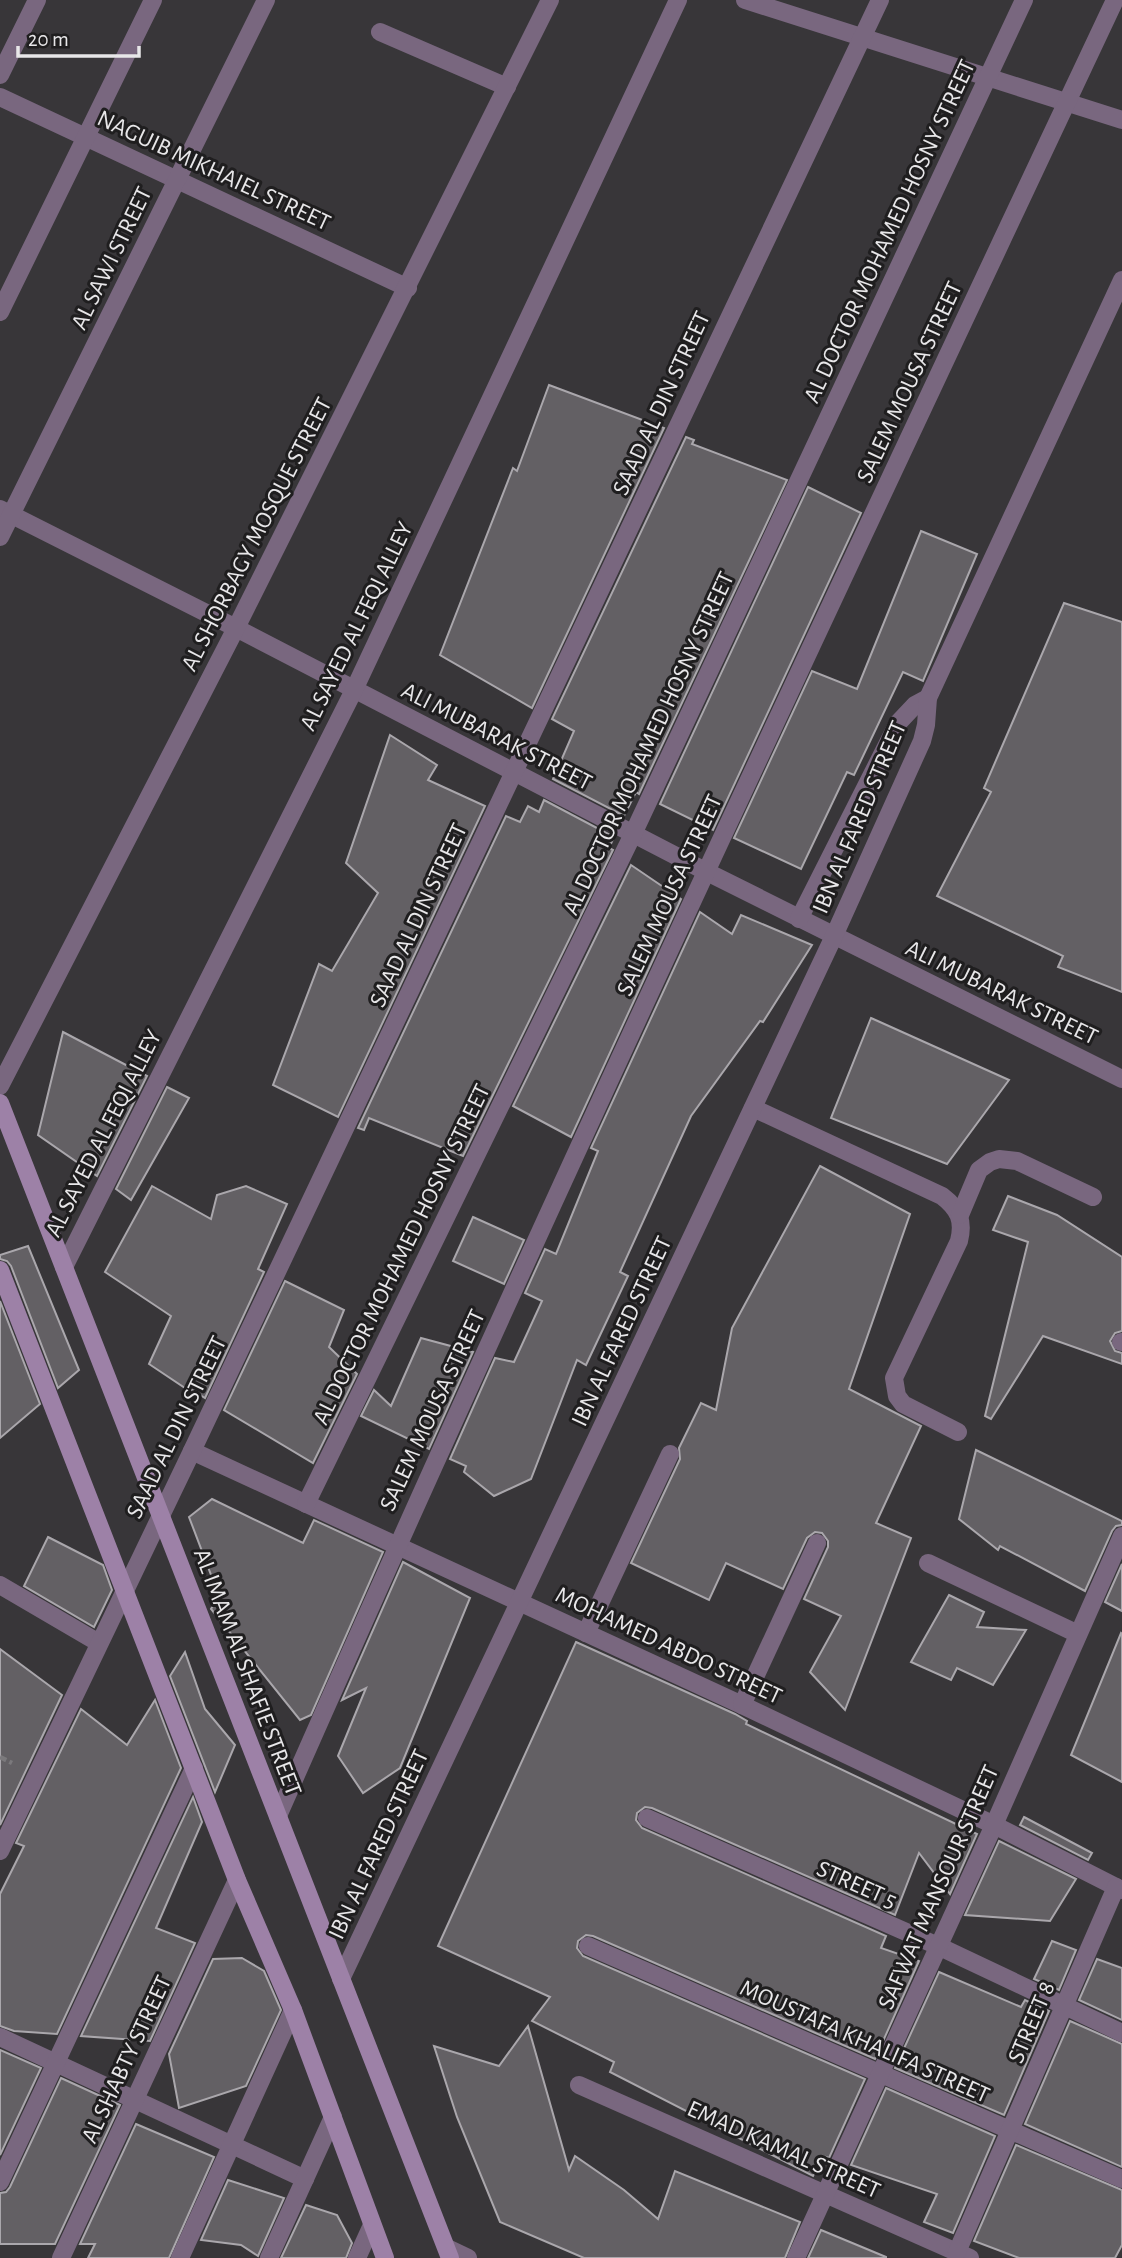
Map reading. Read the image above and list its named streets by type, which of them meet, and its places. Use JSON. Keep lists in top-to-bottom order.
{
  "streets": {
    "main road": ["AL IMAM AL SHAFIE STREET"],
    "street": [
      "NAGUIB MIKHAIEL STREET",
      "AL DOCTOR MOHAMED HOSNY STREET",
      "AL SAWI STREET",
      "SALEM MOUSA STREET",
      "SAAD AL DIN STREET",
      "AL SHORBAGY MOSQUE STREET",
      "AL SAYED AL FEQI ALLEY",
      "ALI MUBARAK STREET",
      "IBN AL FARED STREET",
      "MOHAMED ABDO STREET",
      "STREET 5",
      "SAFWAT MANSOUR STREET",
      "STREET 8",
      "MOUSTAFA KHALIFA STREET",
      "AL SHABTY STREET",
      "EMAD KAMAL STREET"
    ]
  },
  "crossings": [
    ["NAGUIB MIKHAIEL STREET", "AL SAWI STREET"],
    ["NAGUIB MIKHAIEL STREET", "AL SHORBAGY MOSQUE STREET"],
    ["AL DOCTOR MOHAMED HOSNY STREET", "ALI MUBARAK STREET"],
    ["AL DOCTOR MOHAMED HOSNY STREET", "MOHAMED ABDO STREET"],
    ["AL SAWI STREET", "ALI MUBARAK STREET"],
    ["SALEM MOUSA STREET", "ALI MUBARAK STREET"],
    ["SALEM MOUSA STREET", "MOHAMED ABDO STREET"],
    ["SALEM MOUSA STREET", "AL IMAM AL SHAFIE STREET"],
    ["SAAD AL DIN STREET", "ALI MUBARAK STREET"],
    ["SAAD AL DIN STREET", "MOHAMED ABDO STREET"],
    ["SAAD AL DIN STREET", "AL IMAM AL SHAFIE STREET"],
    ["AL SHORBAGY MOSQUE STREET", "ALI MUBARAK STREET"],
    ["AL SAYED AL FEQI ALLEY", "ALI MUBARAK STREET"],
    ["AL SAYED AL FEQI ALLEY", "AL IMAM AL SHAFIE STREET"],
    ["ALI MUBARAK STREET", "IBN AL FARED STREET"],
    ["IBN AL FARED STREET", "MOHAMED ABDO STREET"],
    ["IBN AL FARED STREET", "AL IMAM AL SHAFIE STREET"],
    ["MOHAMED ABDO STREET", "SAFWAT MANSOUR STREET"],
    ["MOHAMED ABDO STREET", "STREET 8"],
    ["STREET 5", "SAFWAT MANSOUR STREET"],
    ["STREET 5", "STREET 8"],
    ["SAFWAT MANSOUR STREET", "MOUSTAFA KHALIFA STREET"],
    ["SAFWAT MANSOUR STREET", "EMAD KAMAL STREET"],
    ["STREET 8", "MOUSTAFA KHALIFA STREET"],
    ["STREET 8", "EMAD KAMAL STREET"]
  ],
  "scale_bar": "20 m"
}
